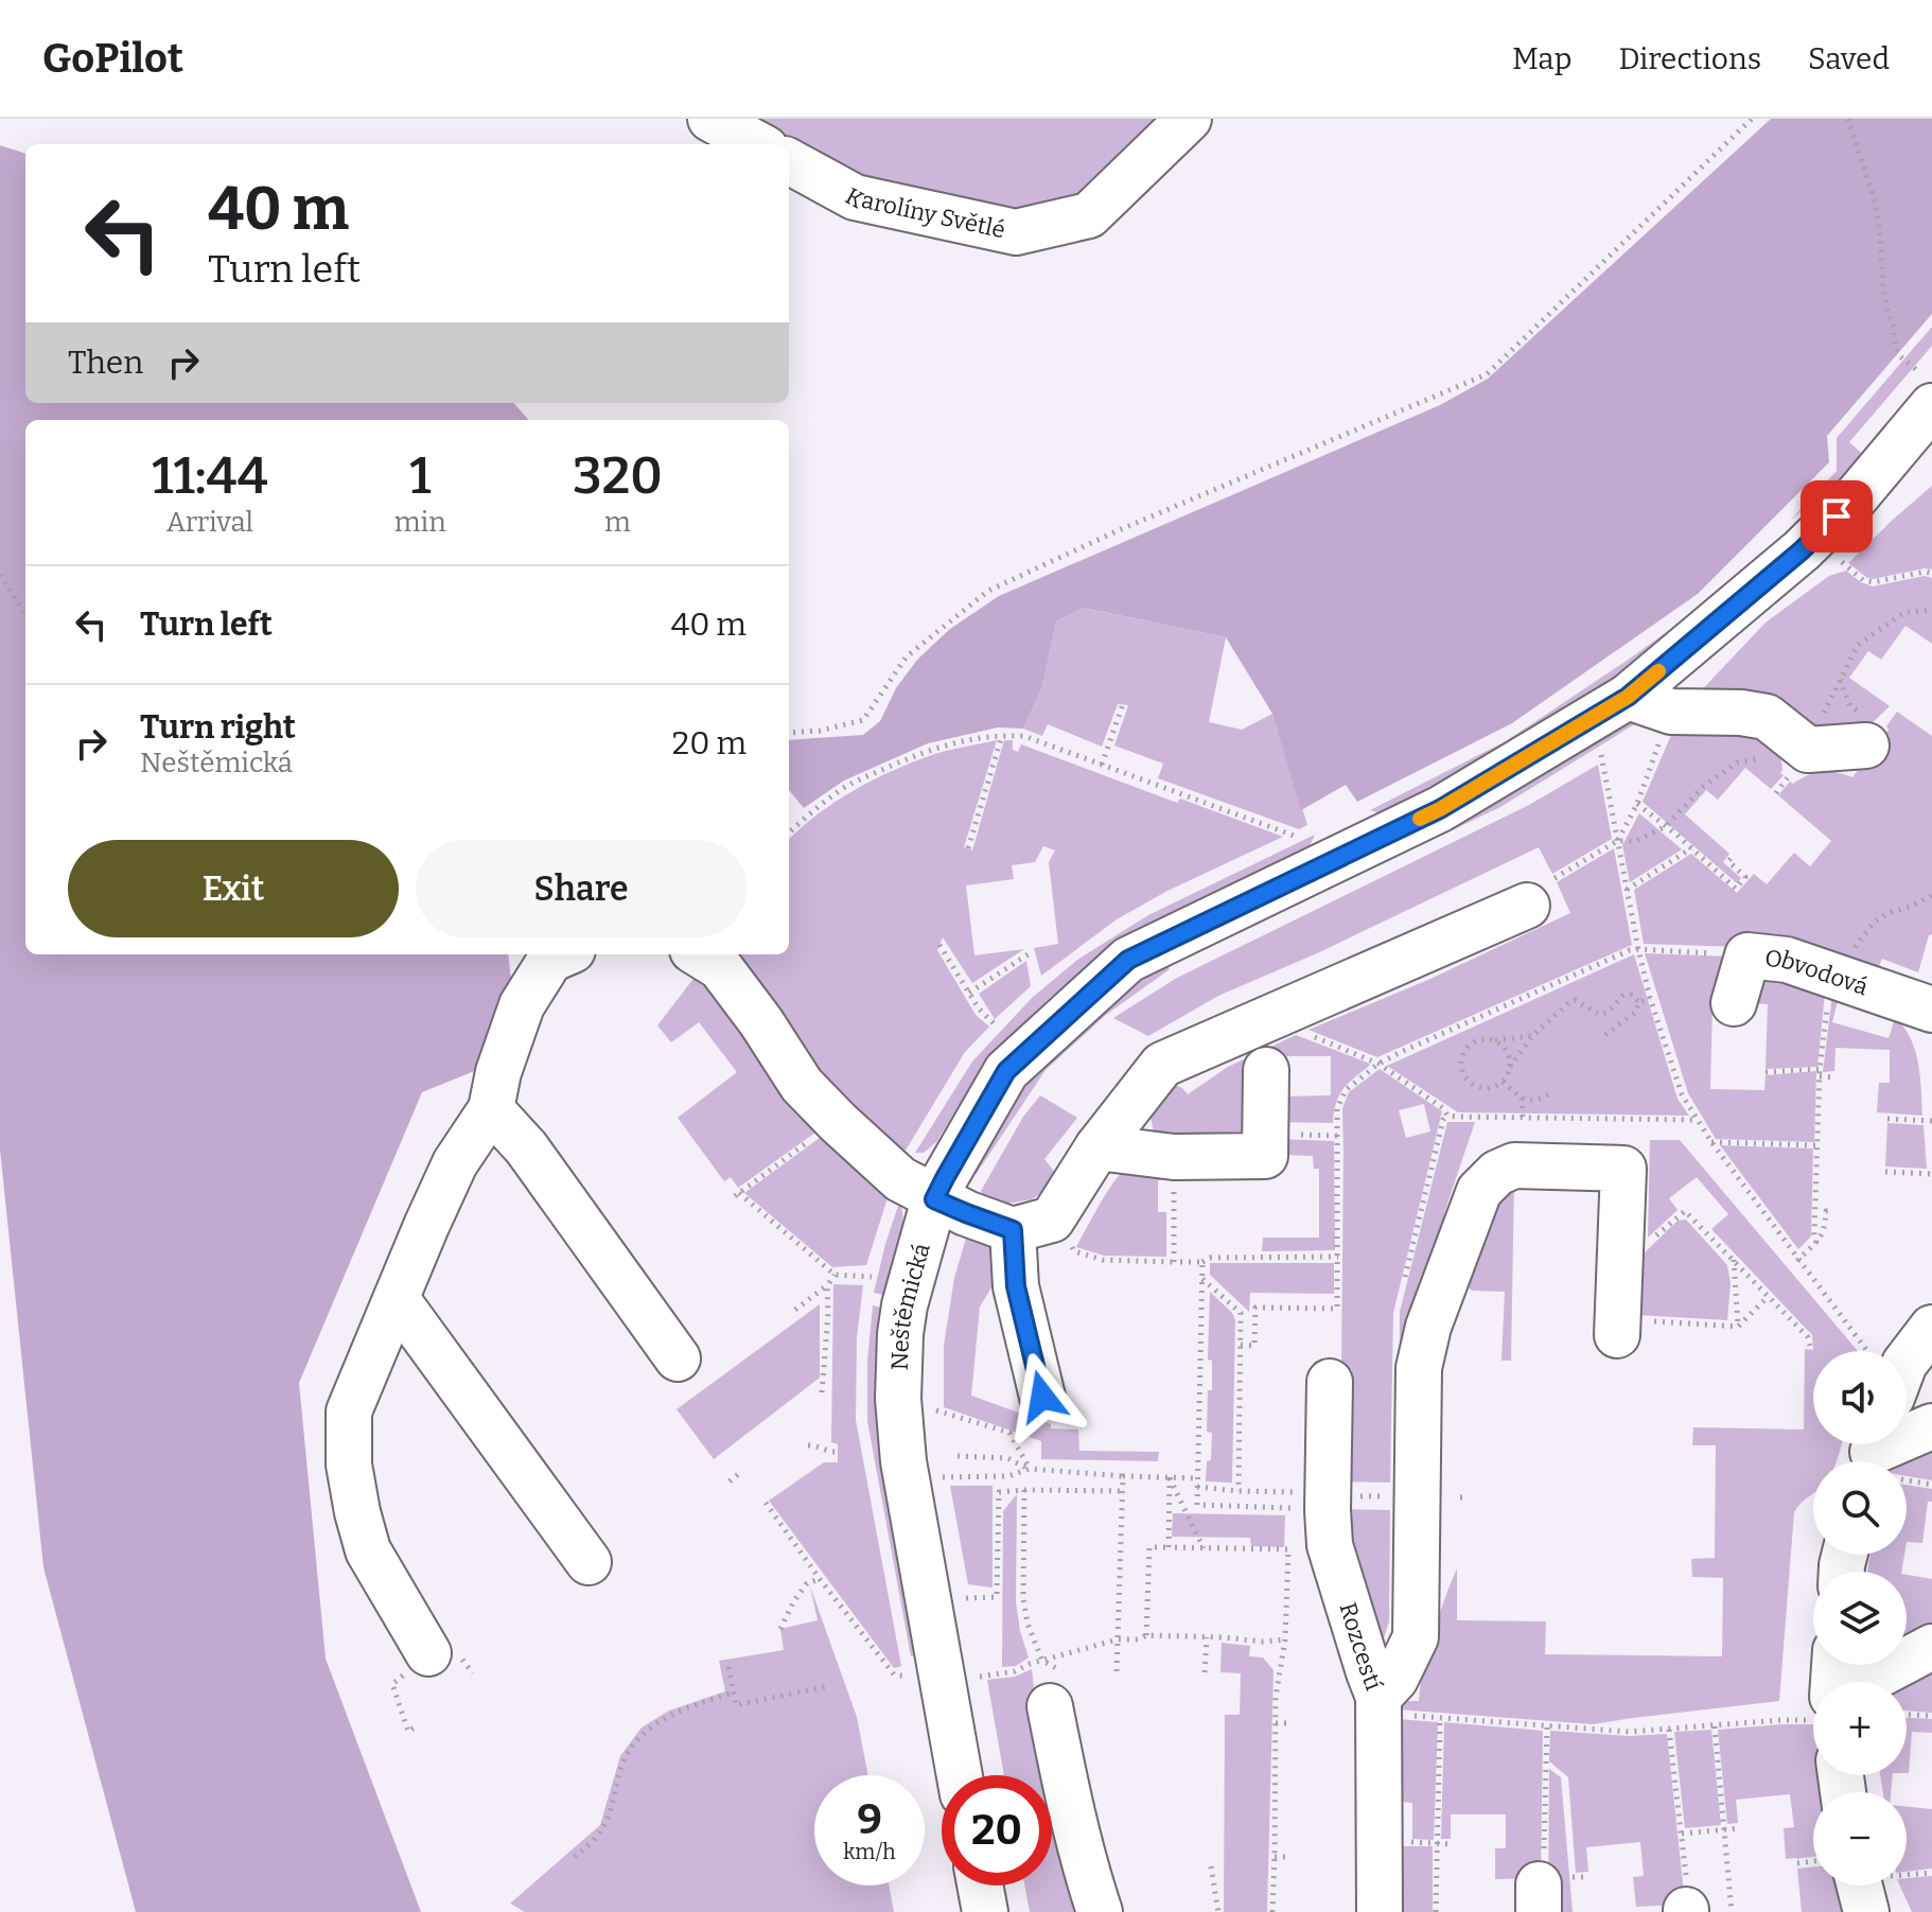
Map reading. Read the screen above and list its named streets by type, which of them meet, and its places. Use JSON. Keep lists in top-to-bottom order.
{
  "streets": {
    "street": [
      "Karolíny Světlé",
      "Obvodová",
      "Neštěmická",
      "Rozcestí"
    ]
  },
  "page": {
    "header": "GoPilot",
    "nav": ["Map", "Directions", "Saved"],
    "turn": ["40 m", "Turn left"],
    "then": "Then",
    "eta": [
      "11:44",
      "Arrival",
      "1",
      "min",
      "320",
      "m"
    ],
    "list": [
      {
        "name": "Turn left",
        "value": "40 m"
      },
      {
        "name": "Turn right",
        "note": "Neštěmická",
        "value": "20 m"
      }
    ],
    "buttons": ["Exit", "Share"],
    "map_buttons": ["+", "−"],
    "speed": "9 km/h",
    "limit": "20"
  }
}
